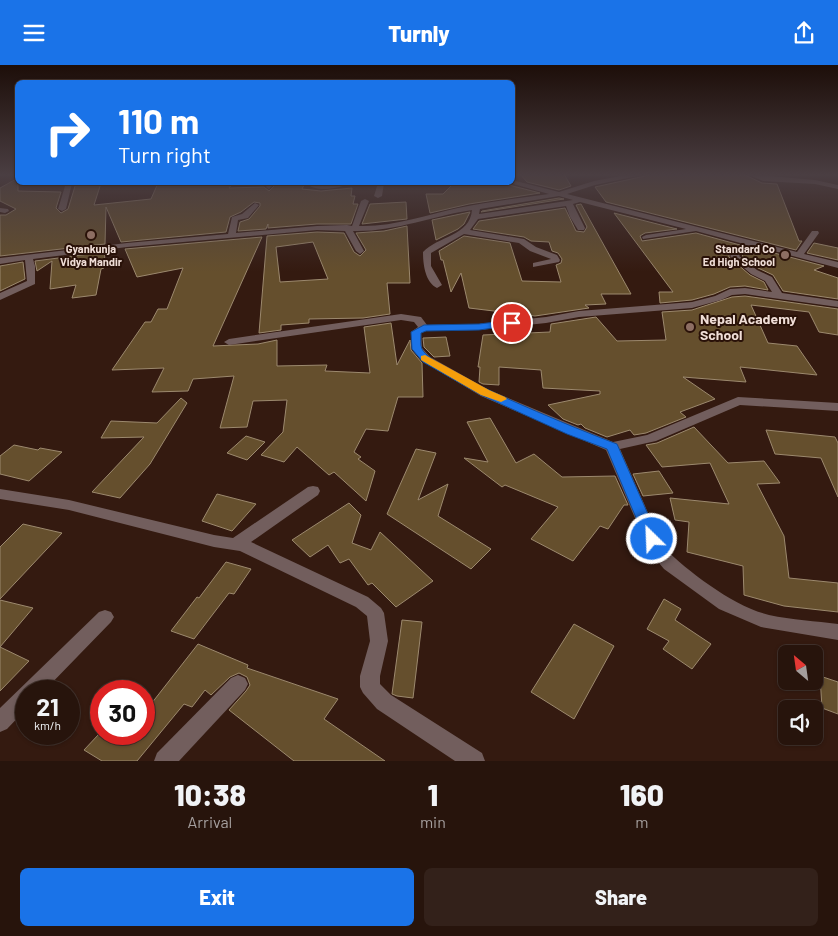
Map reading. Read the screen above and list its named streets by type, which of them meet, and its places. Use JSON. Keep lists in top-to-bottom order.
{
  "places": ["Gyankunja Vidya Mandir", "Standard Co Ed High School", "Nepal Academy School"],
  "north": "top left",
  "page": {
    "header": "Turnly",
    "turn": ["110 m", "Turn right"],
    "speed": "21 km/h",
    "limit": "30",
    "eta": [
      "10:38",
      "Arrival",
      "1",
      "min",
      "160",
      "m"
    ],
    "buttons": ["Exit", "Share"]
  }
}
